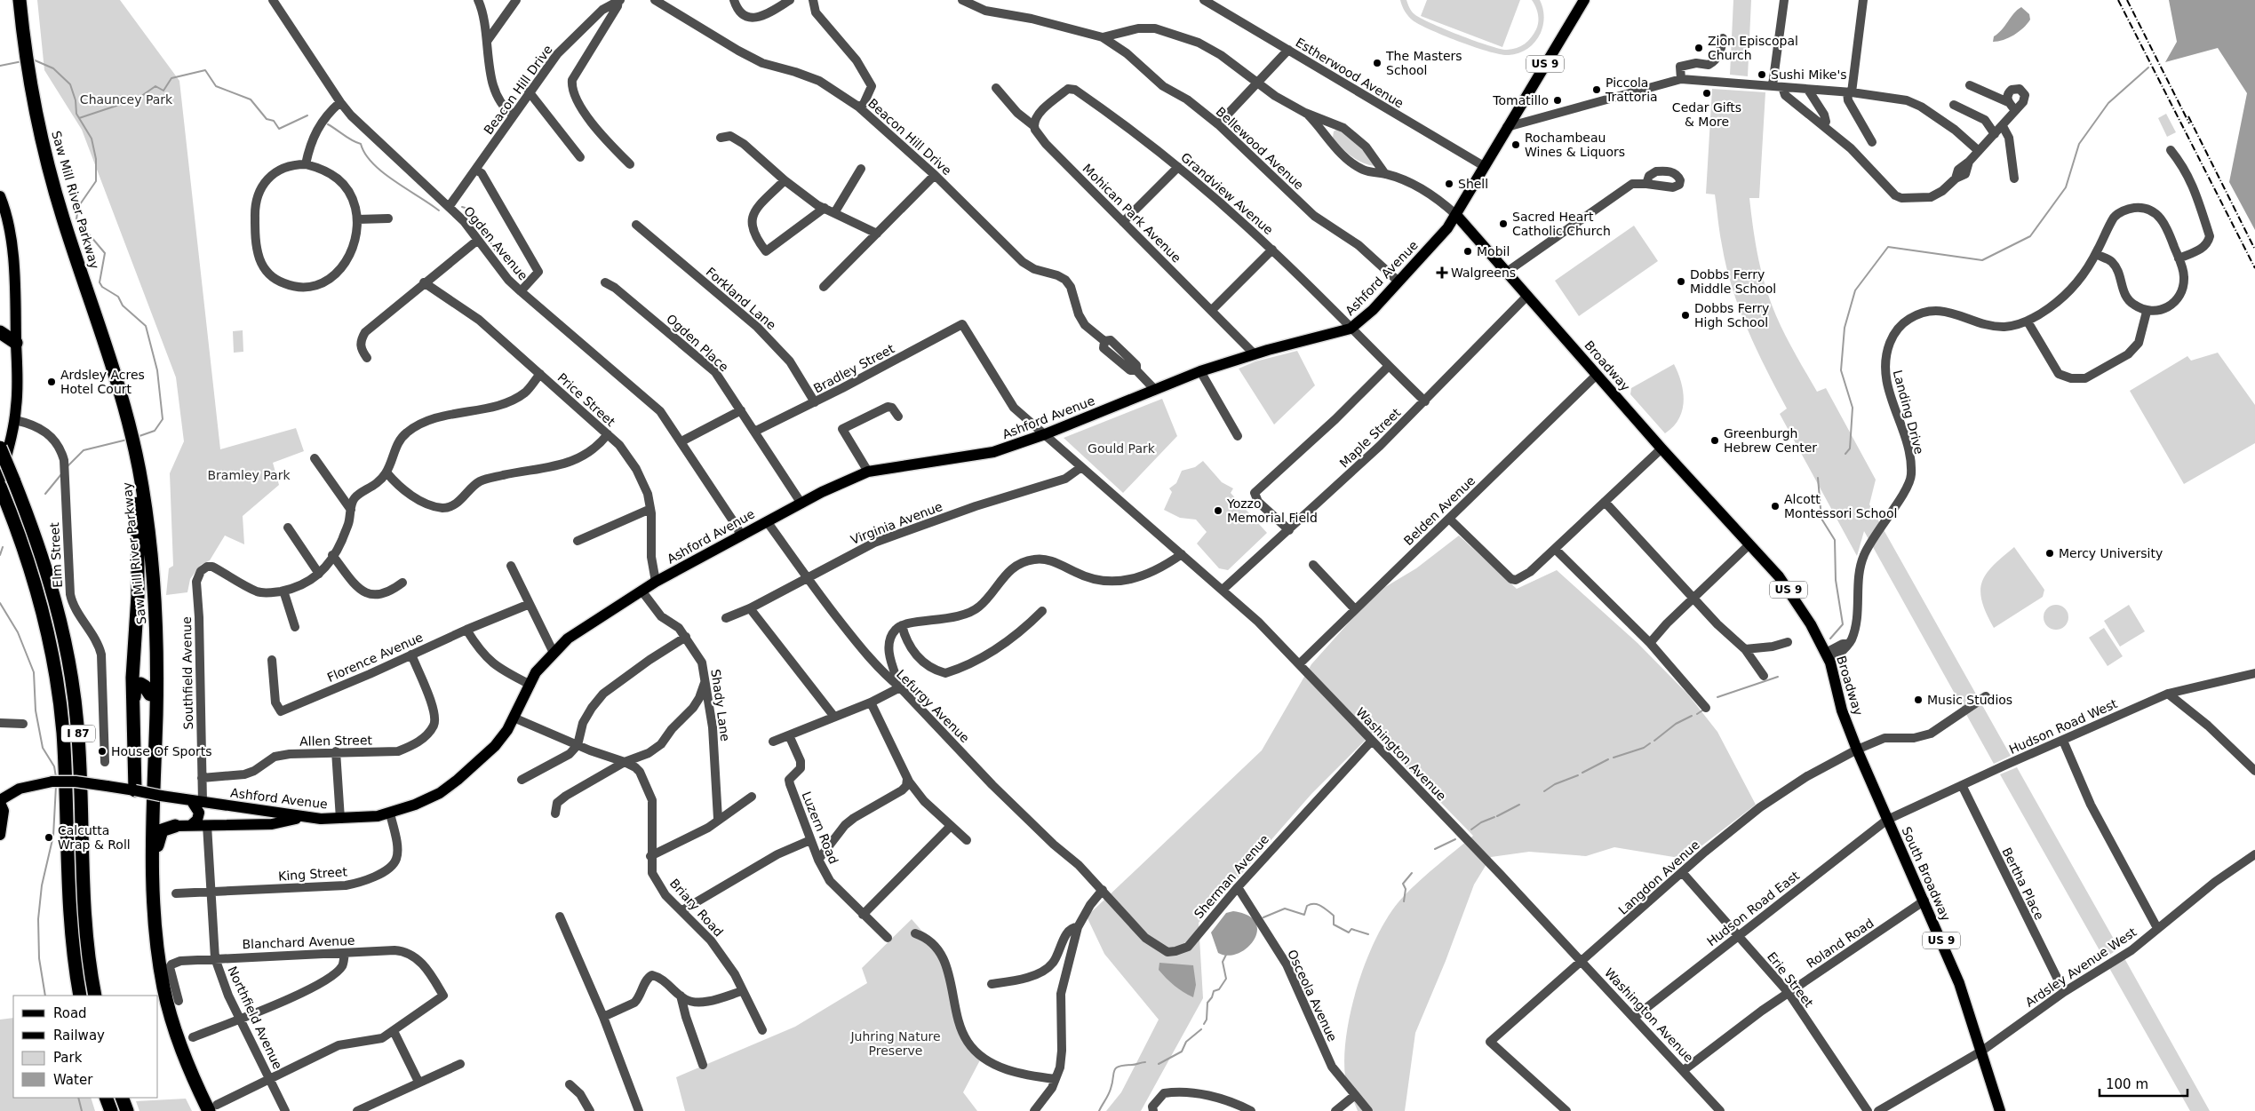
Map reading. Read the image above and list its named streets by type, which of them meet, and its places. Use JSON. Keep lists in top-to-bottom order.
{
  "streets": {
    "highway": ["Saw Mill River Parkway", "I 87"],
    "main road": [
      "US 9",
      "Ashford Avenue",
      "Broadway",
      "South Broadway"
    ],
    "street": [
      "Estherwood Avenue",
      "Beacon Hill Drive",
      "Bellewood Avenue",
      "Grandview Avenue",
      "Mohican Park Avenue",
      "Ogden Avenue",
      "Forkland Lane",
      "Ogden Place",
      "Bradley Street",
      "Price Street",
      "Landing Drive",
      "Maple Street",
      "Belden Avenue",
      "Virginia Avenue",
      "Elm Street",
      "Florence Avenue",
      "Southfield Avenue",
      "Shady Lane",
      "Lefurgy Avenue",
      "Hudson Road West",
      "Allen Street",
      "Washington Avenue",
      "Luzern Road",
      "King Street",
      "Sherman Avenue",
      "Langdon Avenue",
      "Bertha Place",
      "Briary Road",
      "Hudson Road East",
      "Blanchard Avenue",
      "Roland Road",
      "Ardsley Avenue West",
      "Erie Street",
      "Osceola Avenue",
      "Northfield Avenue"
    ]
  },
  "crossings": [
    ["US 9", "Estherwood Avenue"],
    ["US 9", "Ashford Avenue"],
    ["US 9", "Broadway"],
    ["Beacon Hill Drive", "Ogden Avenue"],
    ["Beacon Hill Drive", "Ashford Avenue"],
    ["Bellewood Avenue", "Ashford Avenue"],
    ["Grandview Avenue", "Mohican Park Avenue"],
    ["Grandview Avenue", "Ashford Avenue"],
    ["Grandview Avenue", "Maple Street"],
    ["Saw Mill River Parkway", "Ashford Avenue"],
    ["Mohican Park Avenue", "Ashford Avenue"],
    ["Ogden Avenue", "Ashford Avenue"],
    ["Ashford Avenue", "Ogden Place"],
    ["Ashford Avenue", "Broadway"],
    ["Ashford Avenue", "Price Street"],
    ["Ashford Avenue", "Southfield Avenue"],
    ["Ashford Avenue", "Shady Lane"],
    ["Ashford Avenue", "Lefurgy Avenue"],
    ["Ashford Avenue", "Washington Avenue"],
    ["Ashford Avenue", "King Street"],
    ["Ashford Avenue", "Briary Road"],
    ["Forkland Lane", "Bradley Street"],
    ["Ogden Place", "Bradley Street"],
    ["Broadway", "Landing Drive"],
    ["Broadway", "Maple Street"],
    ["Broadway", "Belden Avenue"],
    ["Broadway", "South Broadway"],
    ["Broadway", "Langdon Avenue"],
    ["Bradley Street", "Washington Avenue"],
    ["Maple Street", "Washington Avenue"],
    ["Belden Avenue", "Washington Avenue"],
    ["Virginia Avenue", "Lefurgy Avenue"],
    ["Virginia Avenue", "Washington Avenue"],
    ["Florence Avenue", "Allen Street"],
    ["Southfield Avenue", "Allen Street"],
    ["Lefurgy Avenue", "Sherman Avenue"],
    ["Hudson Road West", "South Broadway"],
    ["Hudson Road West", "Bertha Place"],
    ["Hudson Road West", "Hudson Road East"],
    ["Washington Avenue", "Sherman Avenue"],
    ["Washington Avenue", "Langdon Avenue"],
    ["Washington Avenue", "Hudson Road East"],
    ["Washington Avenue", "Roland Road"],
    ["King Street", "Northfield Avenue"],
    ["South Broadway", "Langdon Avenue"],
    ["South Broadway", "Hudson Road East"],
    ["South Broadway", "Roland Road"],
    ["South Broadway", "Ardsley Avenue West"],
    ["Sherman Avenue", "Osceola Avenue"],
    ["Langdon Avenue", "Erie Street"],
    ["Bertha Place", "Ardsley Avenue West"],
    ["Hudson Road East", "Erie Street"],
    ["Blanchard Avenue", "Northfield Avenue"],
    ["Roland Road", "Erie Street"]
  ],
  "parks": [
    "Chauncey Park",
    "Gould Park",
    "Bramley Park",
    "Juhring Nature Preserve"
  ],
  "places": {
    "other": [
      "Zion Episcopal Church",
      "The Masters School",
      "Sushi Mike's",
      "Piccola Trattoria",
      "Cedar Gifts & More",
      "Tomatillo",
      "Rochambeau Wines & Liquors",
      "Shell",
      "Sacred Heart Catholic Church",
      "Mobil",
      "Dobbs Ferry Middle School",
      "Dobbs Ferry High School",
      "Ardsley Acres Hotel Court",
      "Greenburgh Hebrew Center",
      "Alcott Montessori School",
      "Yozzo Memorial Field",
      "Mercy University",
      "Music Studios",
      "House Of Sports",
      "Calcutta Wrap & Roll"
    ],
    "health": ["Walgreens"]
  },
  "legend": [
    "Road",
    "Railway",
    "Park",
    "Water"
  ],
  "scale_bar": "100 m"
}
